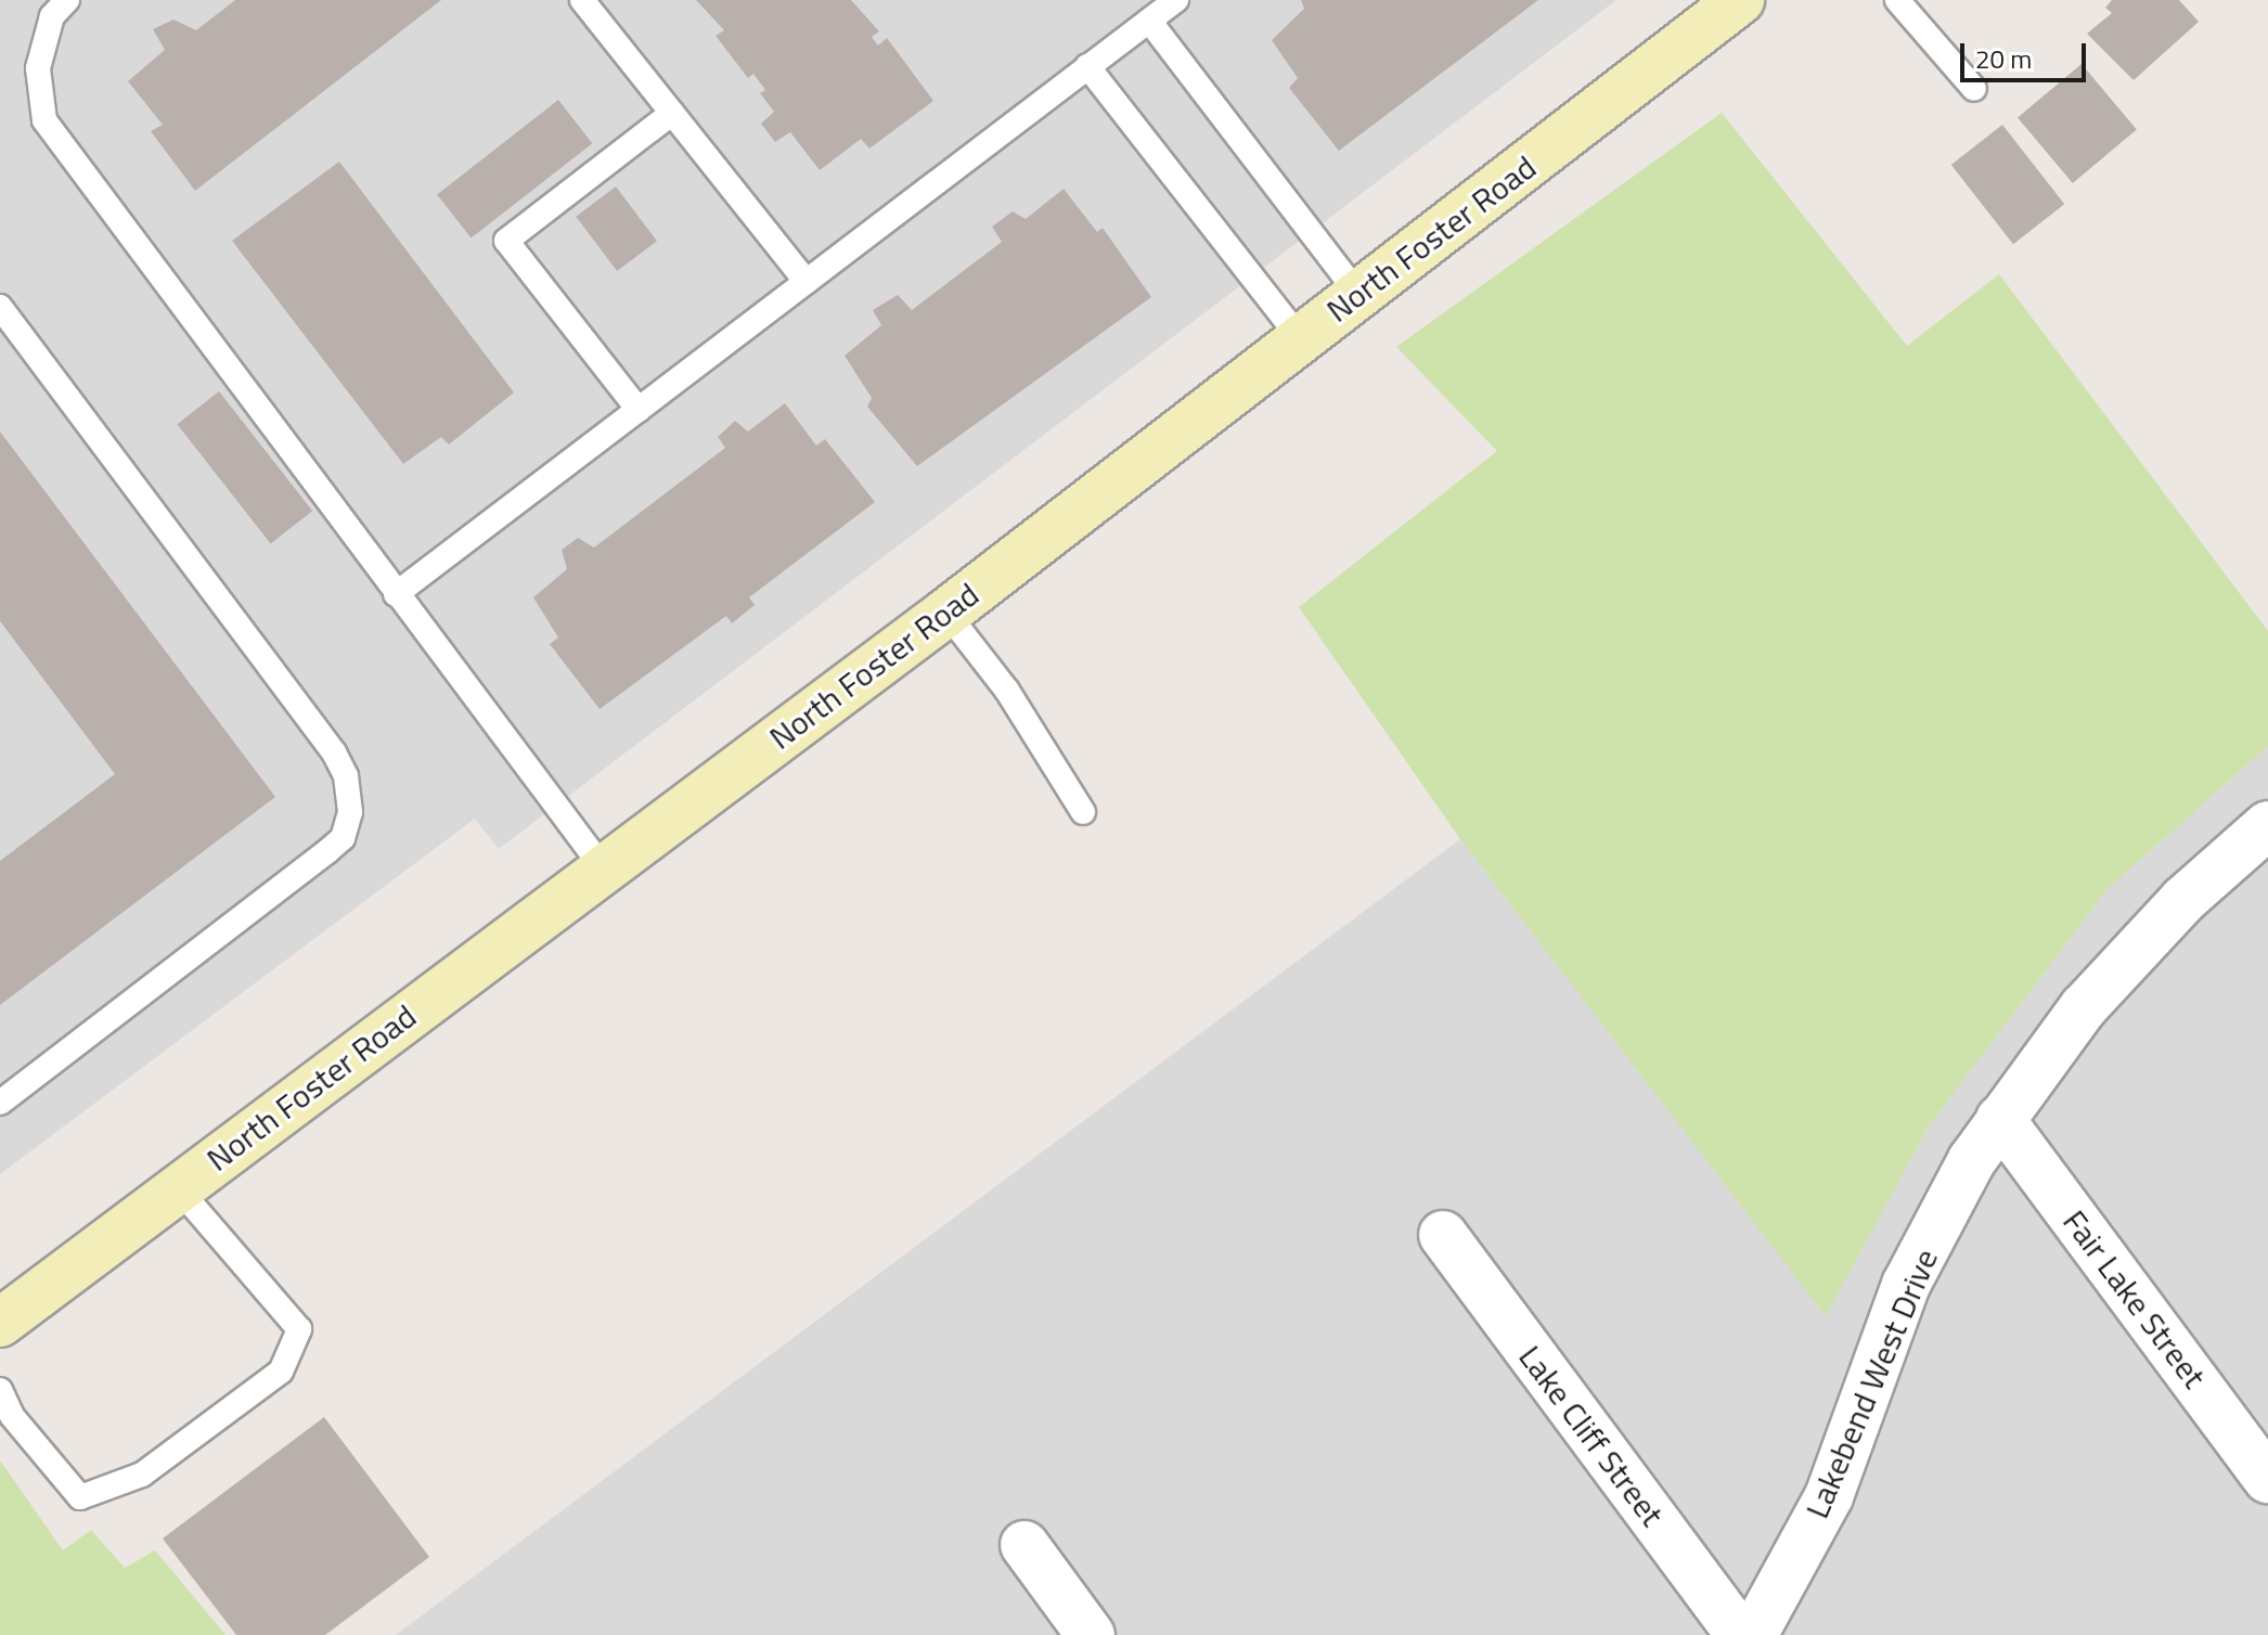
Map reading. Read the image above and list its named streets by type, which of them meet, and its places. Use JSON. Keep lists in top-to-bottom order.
{
  "streets": {
    "main road": ["North Foster Road"],
    "street": ["Fair Lake Street", "Lakebend West Drive", "Lake Cliff Street"]
  },
  "crossings": [
    ["Fair Lake Street", "Lakebend West Drive"]
  ],
  "scale_bar": "20 m"
}
